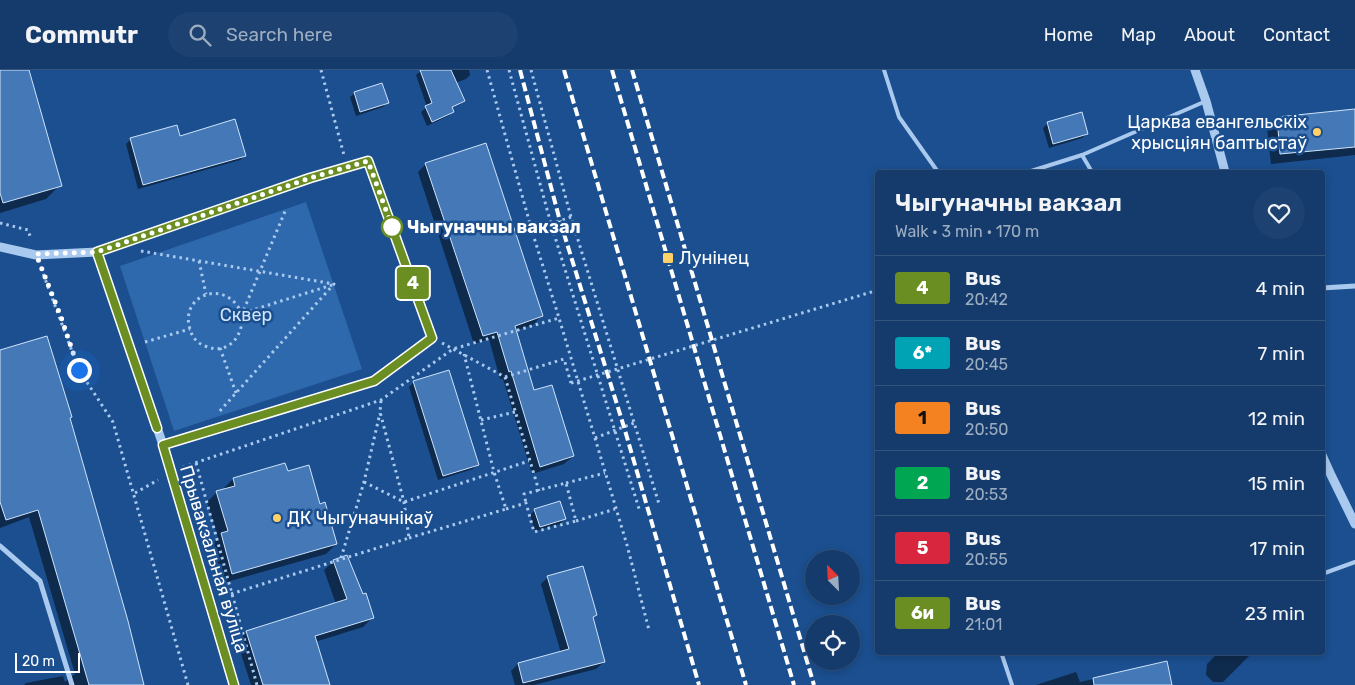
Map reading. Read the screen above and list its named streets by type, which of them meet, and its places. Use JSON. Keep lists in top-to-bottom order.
{
  "streets": {
    "street": ["Прывакзальная вуліца"]
  },
  "parks": ["Сквер"],
  "places": {
    "other": ["Царква евангельскіх хрысціян баптыстаў", "Чыгуначны вакзал", "ДК Чыгуначнікаў"],
    "transit": ["Лунінец"]
  },
  "lines": ["bus line 4"],
  "scale_bar": "20 m",
  "north": "top left",
  "page": {
    "header": "Commutr",
    "search": "Search here",
    "nav": [
      "Home",
      "Map",
      "About",
      "Contact"
    ],
    "on_map": "4",
    "heading": ["Чыгуначны вакзал", "Walk · 3 min · 170 m"],
    "list": [
      {
        "mark": "4",
        "name": "Bus",
        "note": "20:42",
        "value": "4 min"
      },
      {
        "mark": "6*",
        "name": "Bus",
        "note": "20:45",
        "value": "7 min"
      },
      {
        "mark": "1",
        "name": "Bus",
        "note": "20:50",
        "value": "12 min"
      },
      {
        "mark": "2",
        "name": "Bus",
        "note": "20:53",
        "value": "15 min"
      },
      {
        "mark": "5",
        "name": "Bus",
        "note": "20:55",
        "value": "17 min"
      },
      {
        "mark": "6и",
        "name": "Bus",
        "note": "21:01",
        "value": "23 min"
      }
    ],
    "scale": "20 m"
  }
}
